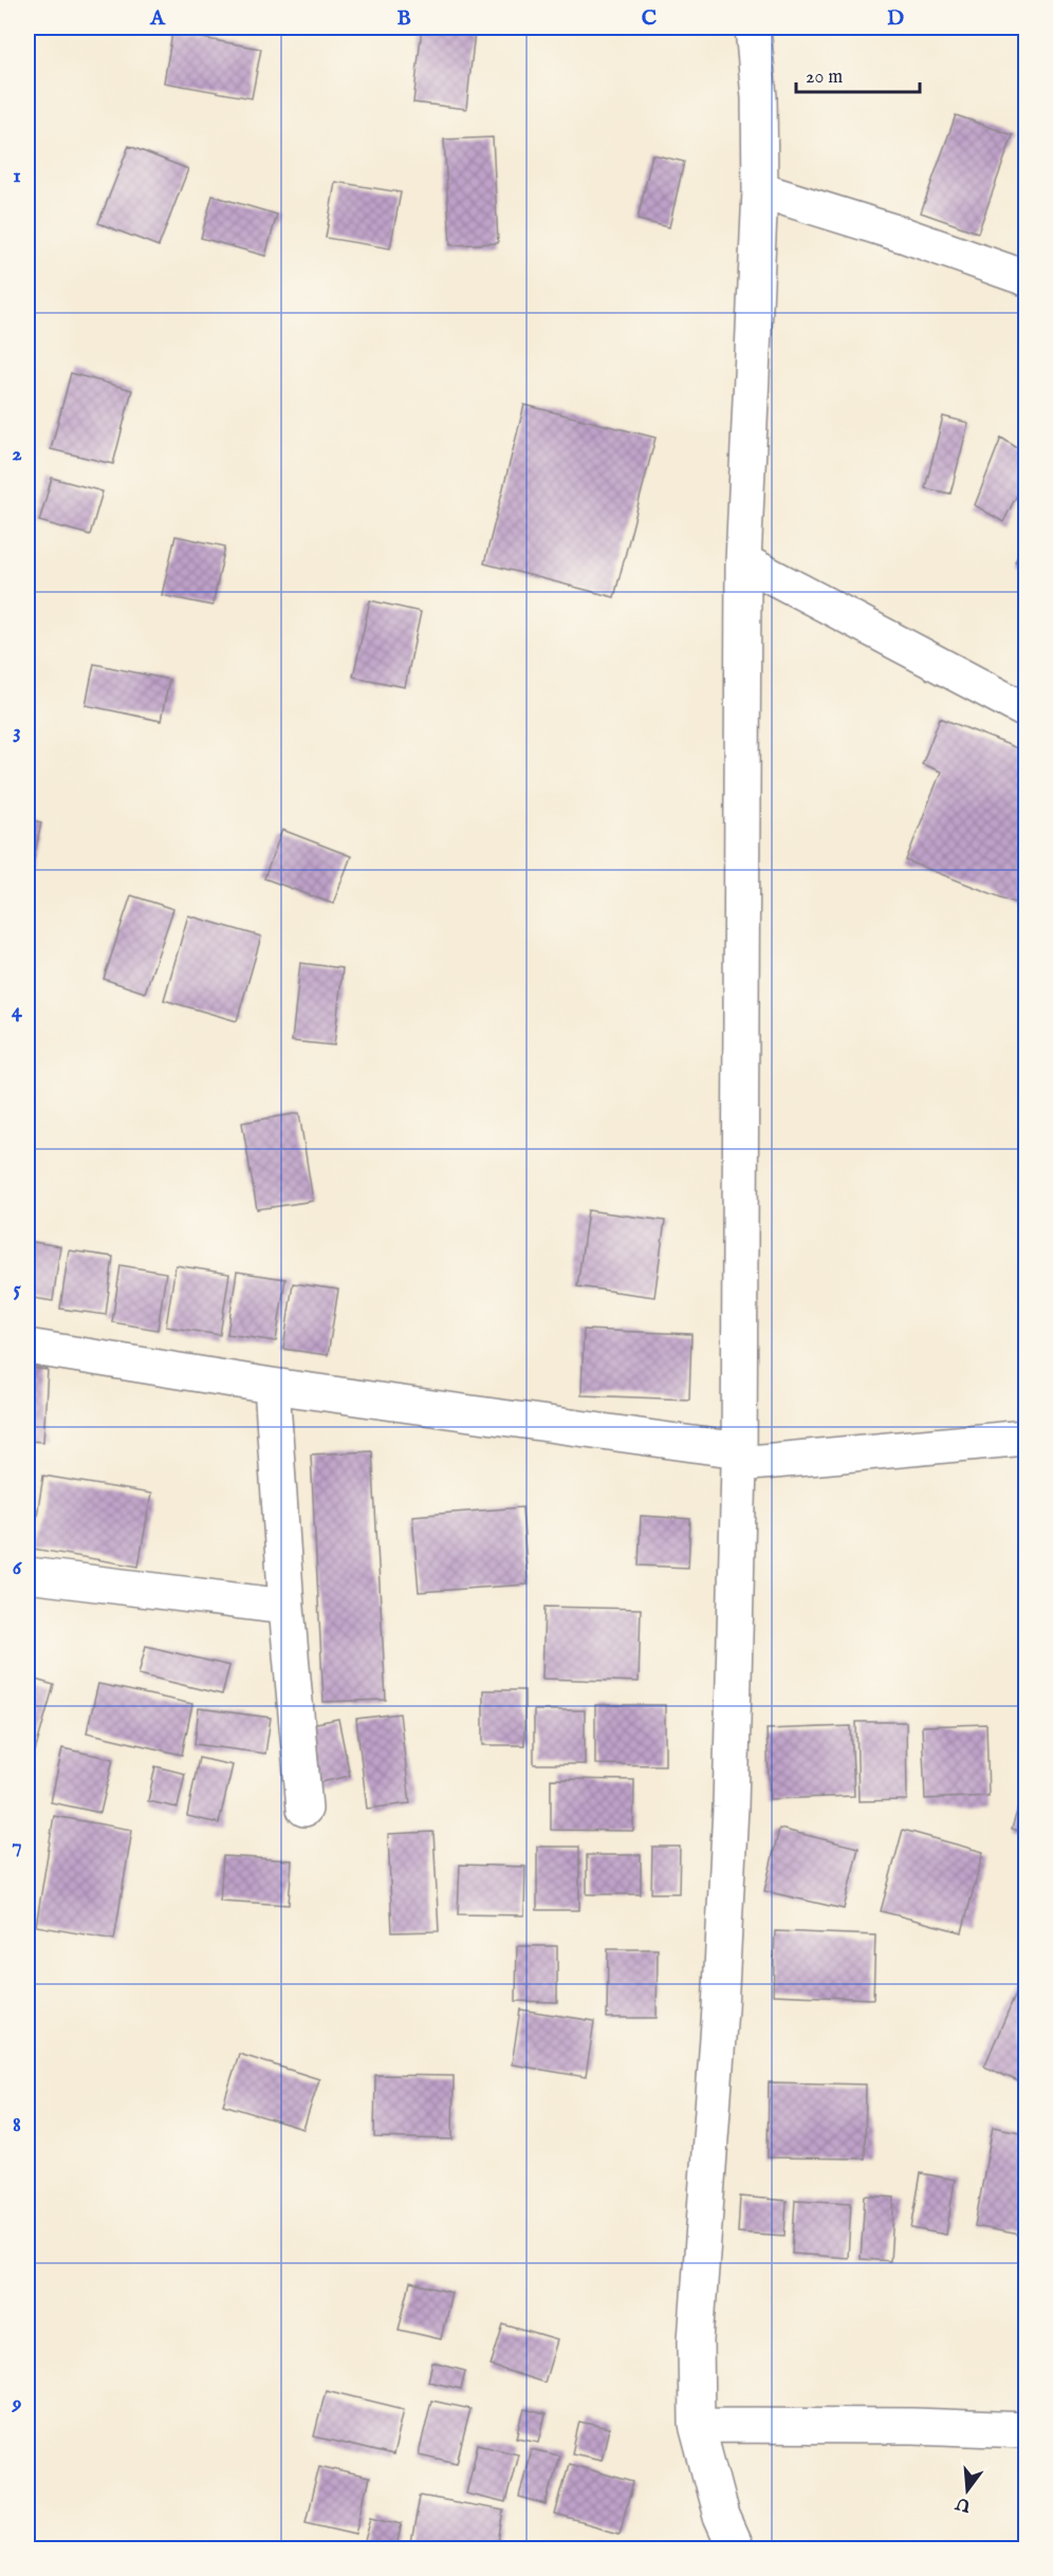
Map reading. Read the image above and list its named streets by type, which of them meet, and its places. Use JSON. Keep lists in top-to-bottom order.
{
  "scale_bar": "20 m",
  "north": "bottom",
  "grid": {
    "columns": [
      "A",
      "B",
      "C",
      "D"
    ],
    "rows": [
      "1",
      "2",
      "3",
      "4",
      "5",
      "6",
      "7",
      "8",
      "9"
    ]
  }
}
